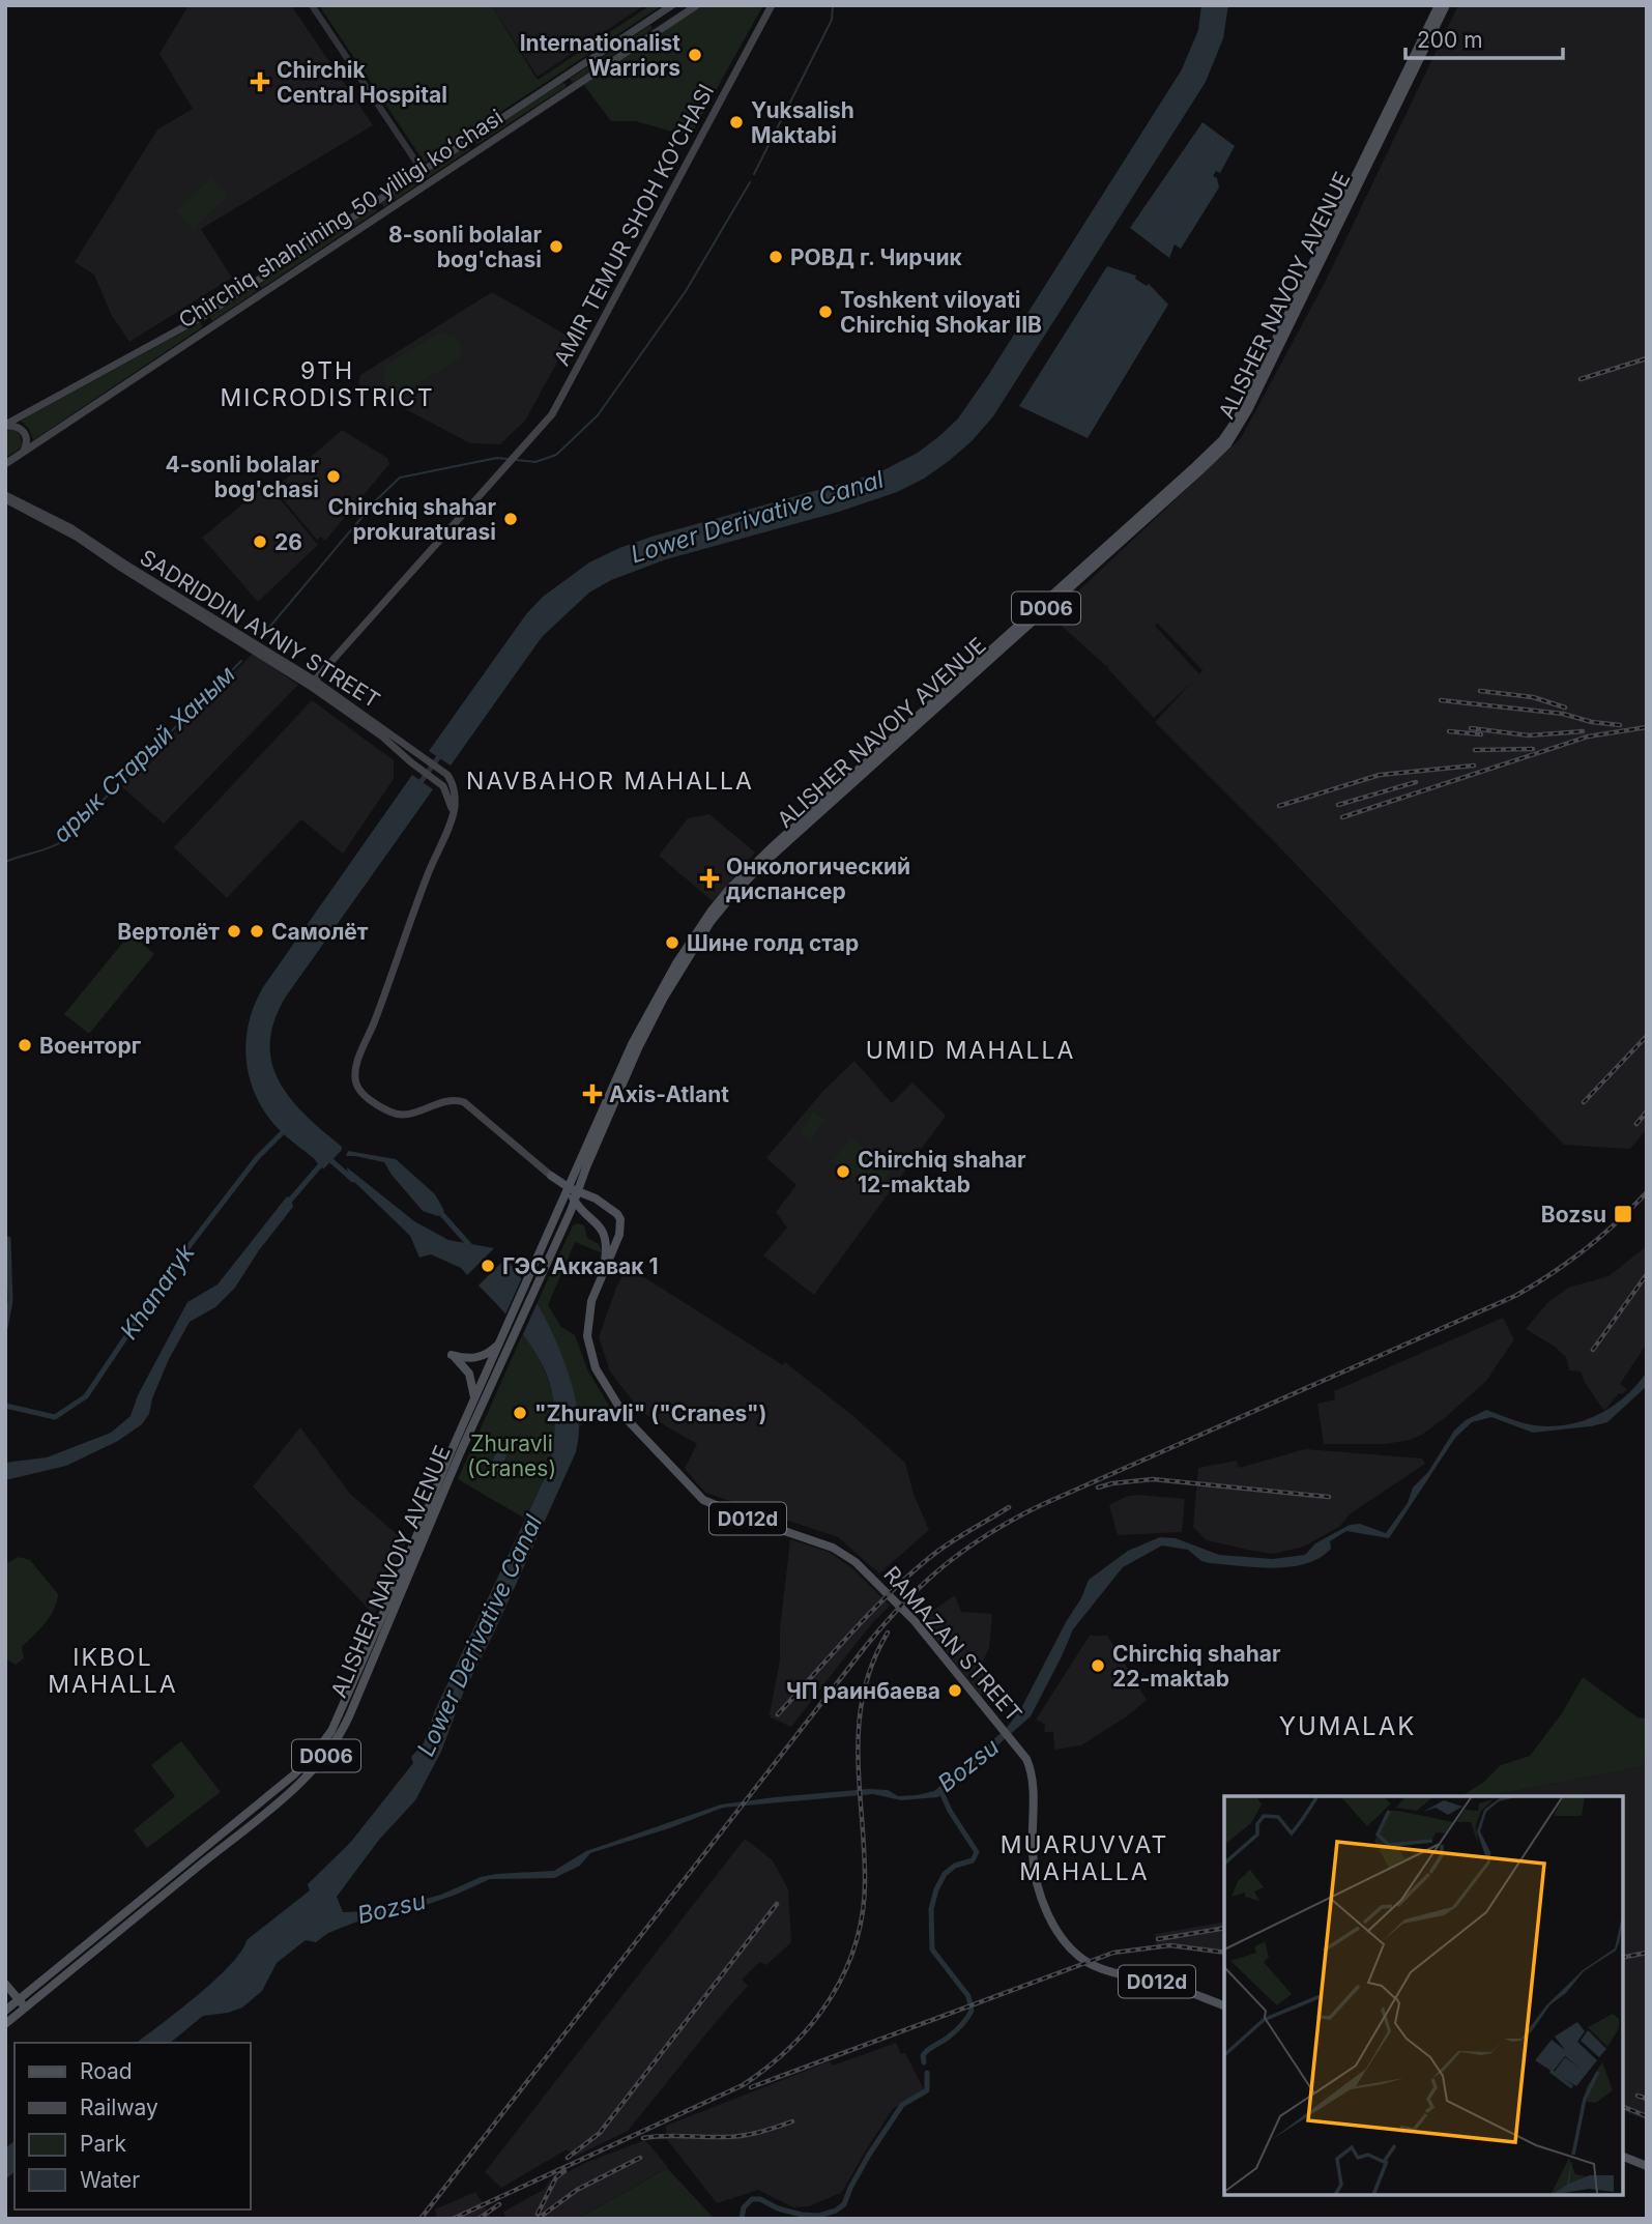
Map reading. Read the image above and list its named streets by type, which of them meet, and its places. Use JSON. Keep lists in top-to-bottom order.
{
  "streets": {
    "main road": [
      "Chirchiq shahrining 50 yilligi koʻchasi",
      "AMIR TEMUR SHOH KO‘CHASI",
      "ALISHER NAVOIY AVENUE",
      "D006",
      "SADRIDDIN AYNIY STREET",
      "D012d",
      "RAMAZAN STREET"
    ]
  },
  "crossings": [
    ["AMIR TEMUR SHOH KO‘CHASI", "SADRIDDIN AYNIY STREET"],
    ["D012d", "RAMAZAN STREET"]
  ],
  "districts": [
    "9TH MICRODISTRICT",
    "NAVBAHOR MAHALLA",
    "UMID MAHALLA",
    "IKBOL MAHALLA",
    "YUMALAK",
    "MUARUVVAT MAHALLA"
  ],
  "water": [
    "Lower Derivative Canal",
    "арык Старый Ханым",
    "Khanaryk",
    "Bozsu"
  ],
  "parks": ["Zhuravli (Cranes)"],
  "places": {
    "other": [
      "Internationalist Warriors",
      "Yuksalish Maktabi",
      "8-sonli bolalar bog'chasi",
      "РОВД г. Чирчик",
      "Toshkent viloyati Chirchiq Shokar IIB",
      "4-sonli bolalar bog'chasi",
      "Chirchiq shahar prokuraturasi",
      "26",
      "Вертолёт",
      "Самолёт",
      "Шине голд стар",
      "Военторг",
      "Chirchiq shahar 12-maktab",
      "ГЭС Аккавак 1",
      "\"Zhuravli\" (\"Cranes\")",
      "Chirchiq shahar 22-maktab",
      "ЧП раинбаева"
    ],
    "health": ["Chirchik Central Hospital", "Онкологический диспансер", "Axis-Atlant"],
    "transit": ["Bozsu"]
  },
  "legend": [
    "Road",
    "Railway",
    "Park",
    "Water"
  ],
  "scale_bar": "200 m"
}
